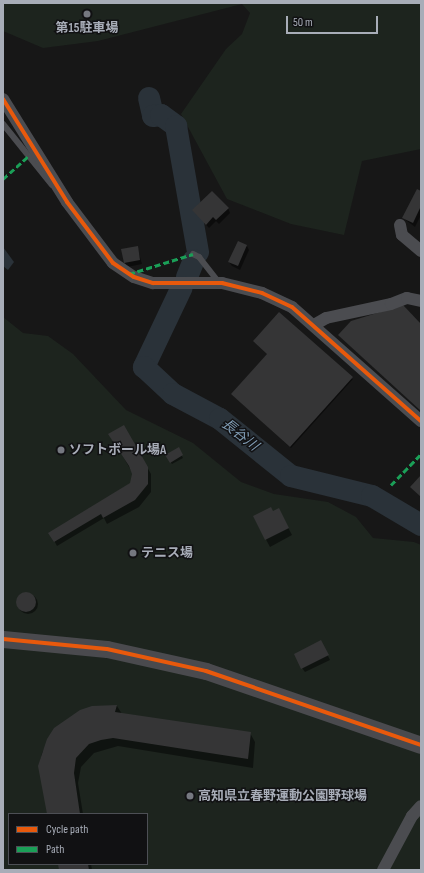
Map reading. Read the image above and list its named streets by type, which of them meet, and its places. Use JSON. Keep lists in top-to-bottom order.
{
  "water": ["長谷川"],
  "places": [
    "第15駐車場",
    "ソフトボール場A",
    "テニス場",
    "高知県立春野運動公園野球場"
  ],
  "legend": ["Cycle path", "Path"],
  "scale_bar": "50 m"
}
